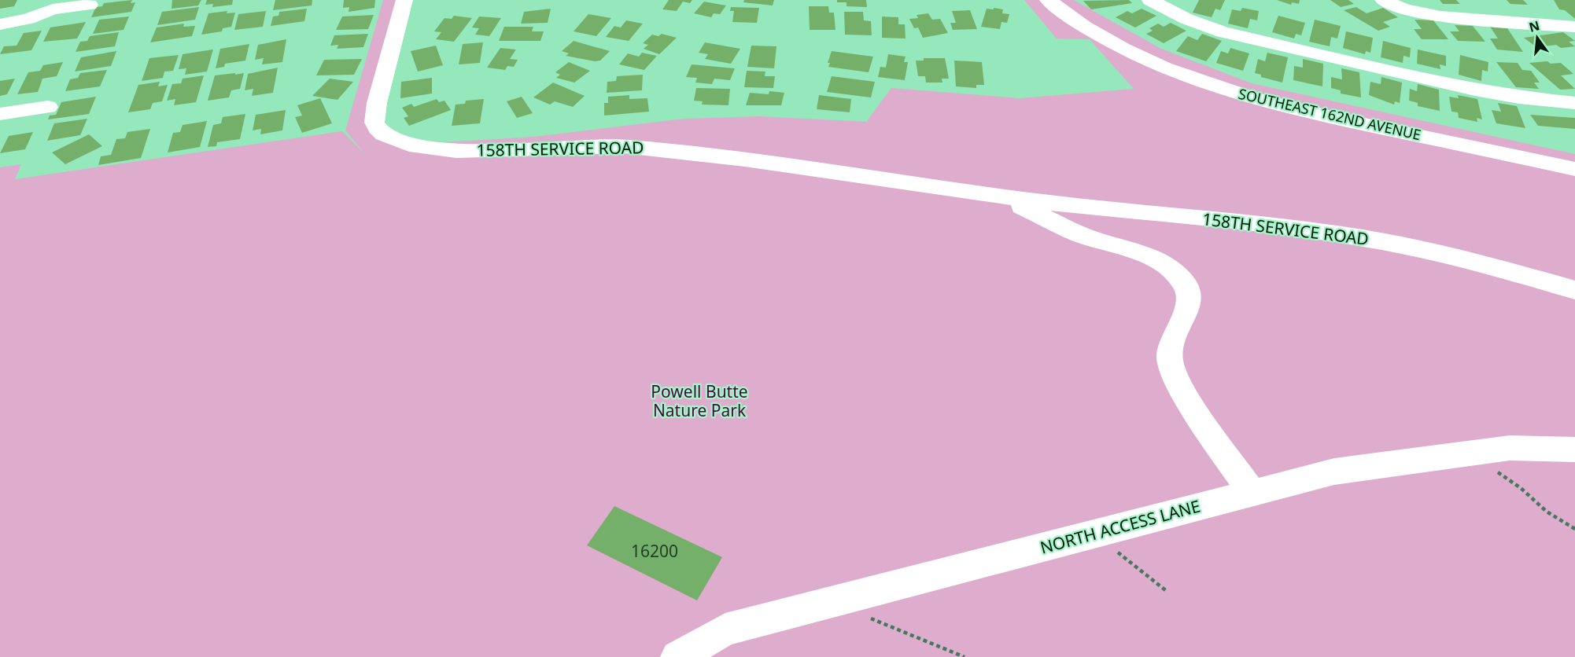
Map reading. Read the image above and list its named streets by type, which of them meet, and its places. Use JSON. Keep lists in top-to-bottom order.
{
  "streets": {
    "street": ["SOUTHEAST 162ND AVENUE", "158TH SERVICE ROAD", "NORTH ACCESS LANE"]
  },
  "crossings": [
    ["158TH SERVICE ROAD", "NORTH ACCESS LANE"]
  ],
  "parks": ["Powell Butte Nature Park"],
  "house_numbers": ["16200"],
  "north": "top"
}
